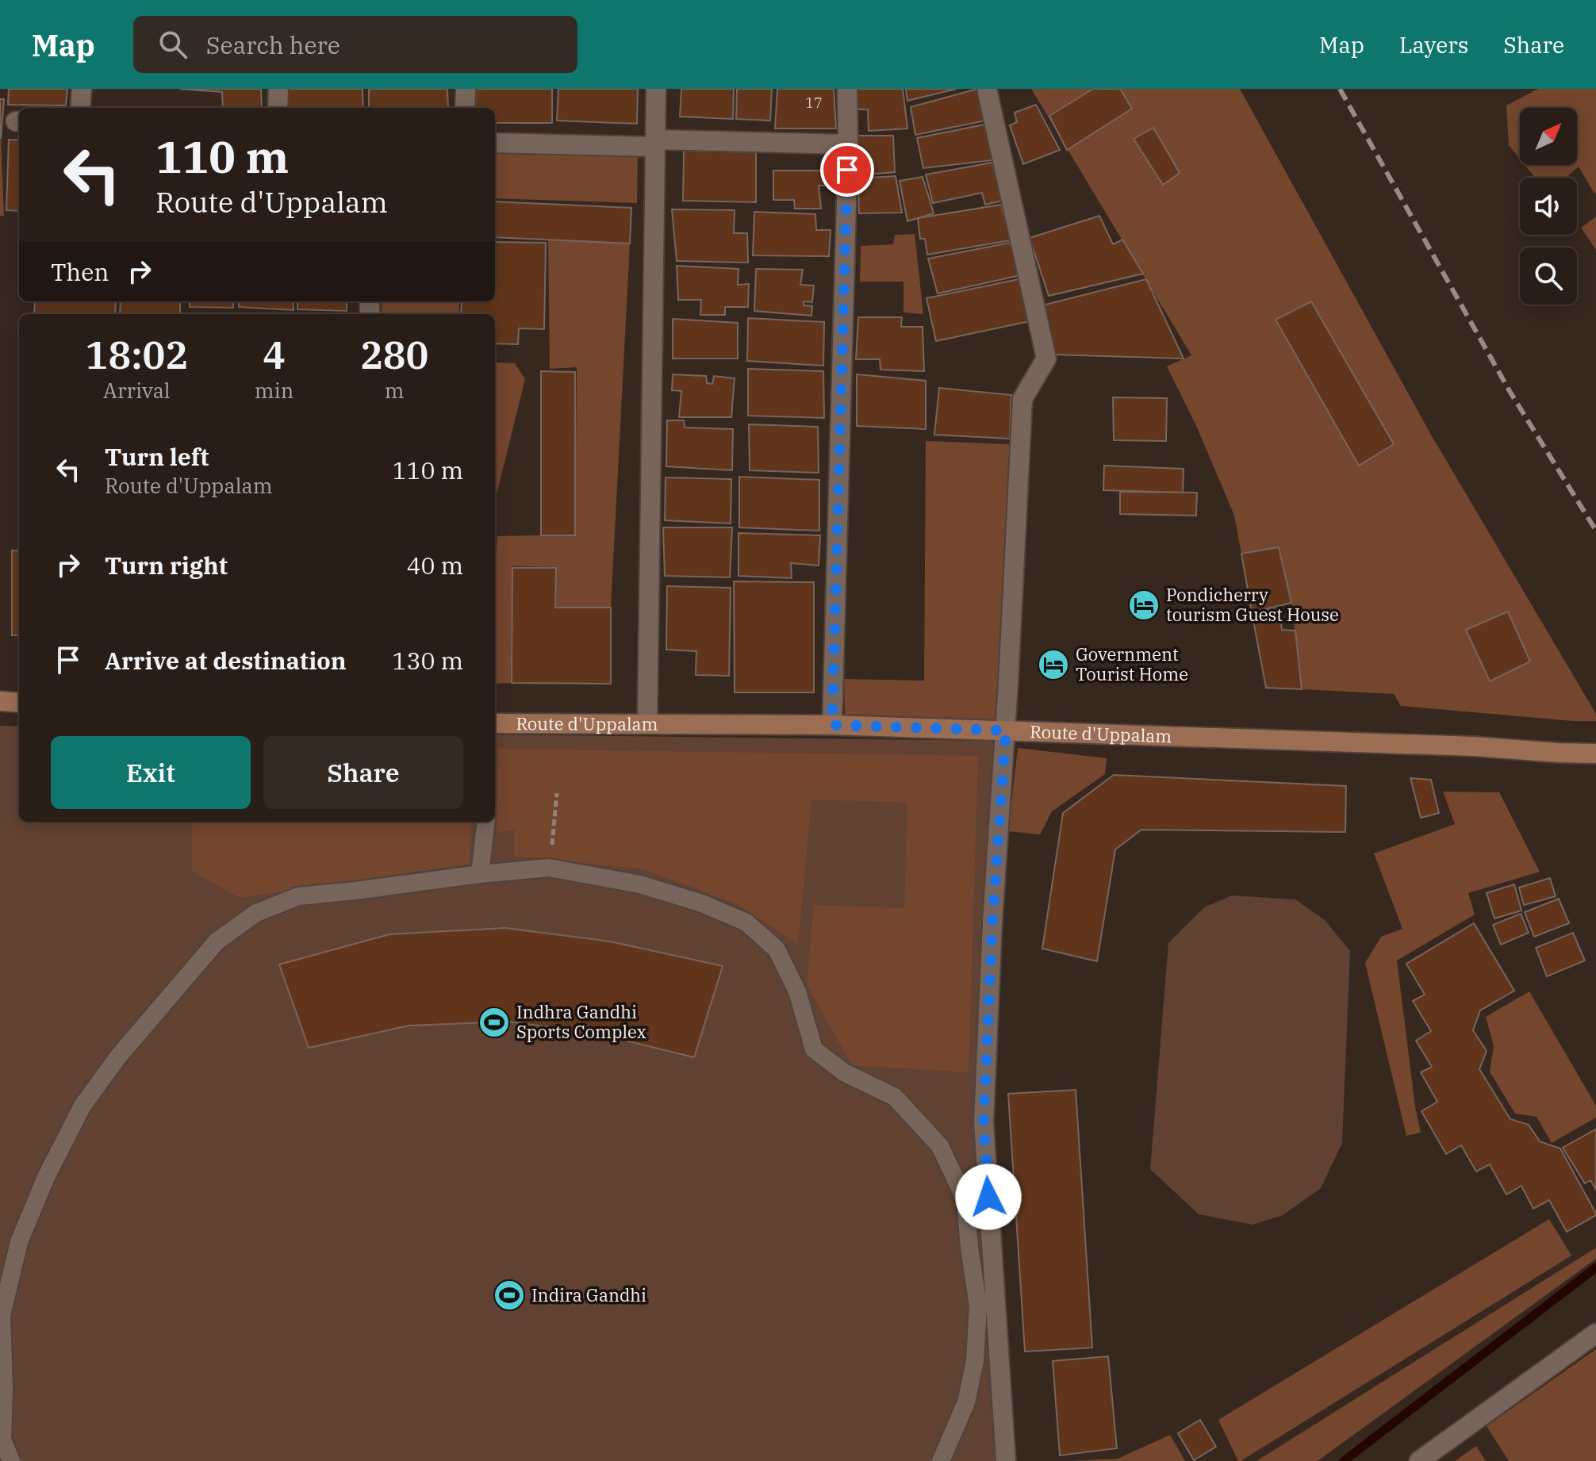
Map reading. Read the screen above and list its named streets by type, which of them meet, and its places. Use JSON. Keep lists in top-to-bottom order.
{
  "streets": {
    "main road": ["Route d'Uppalam"]
  },
  "places": {
    "hotel": ["Pondicherry tourism Guest House", "Government Tourist Home"],
    "sports": ["Indhra Gandhi Sports Complex", "Indira Gandhi"]
  },
  "house_numbers": ["17"],
  "north": "top right",
  "page": {
    "header": "Map",
    "search": "Search here",
    "nav": ["Map", "Layers", "Share"],
    "turn": ["110 m", "Route d'Uppalam"],
    "then": "Then",
    "eta": [
      "18:02",
      "Arrival",
      "4",
      "min",
      "280",
      "m"
    ],
    "list": [
      {
        "name": "Turn left",
        "note": "Route d'Uppalam",
        "value": "110 m"
      },
      {
        "name": "Turn right",
        "value": "40 m"
      },
      {
        "name": "Arrive at destination",
        "value": "130 m"
      }
    ],
    "buttons": ["Exit", "Share"]
  }
}
